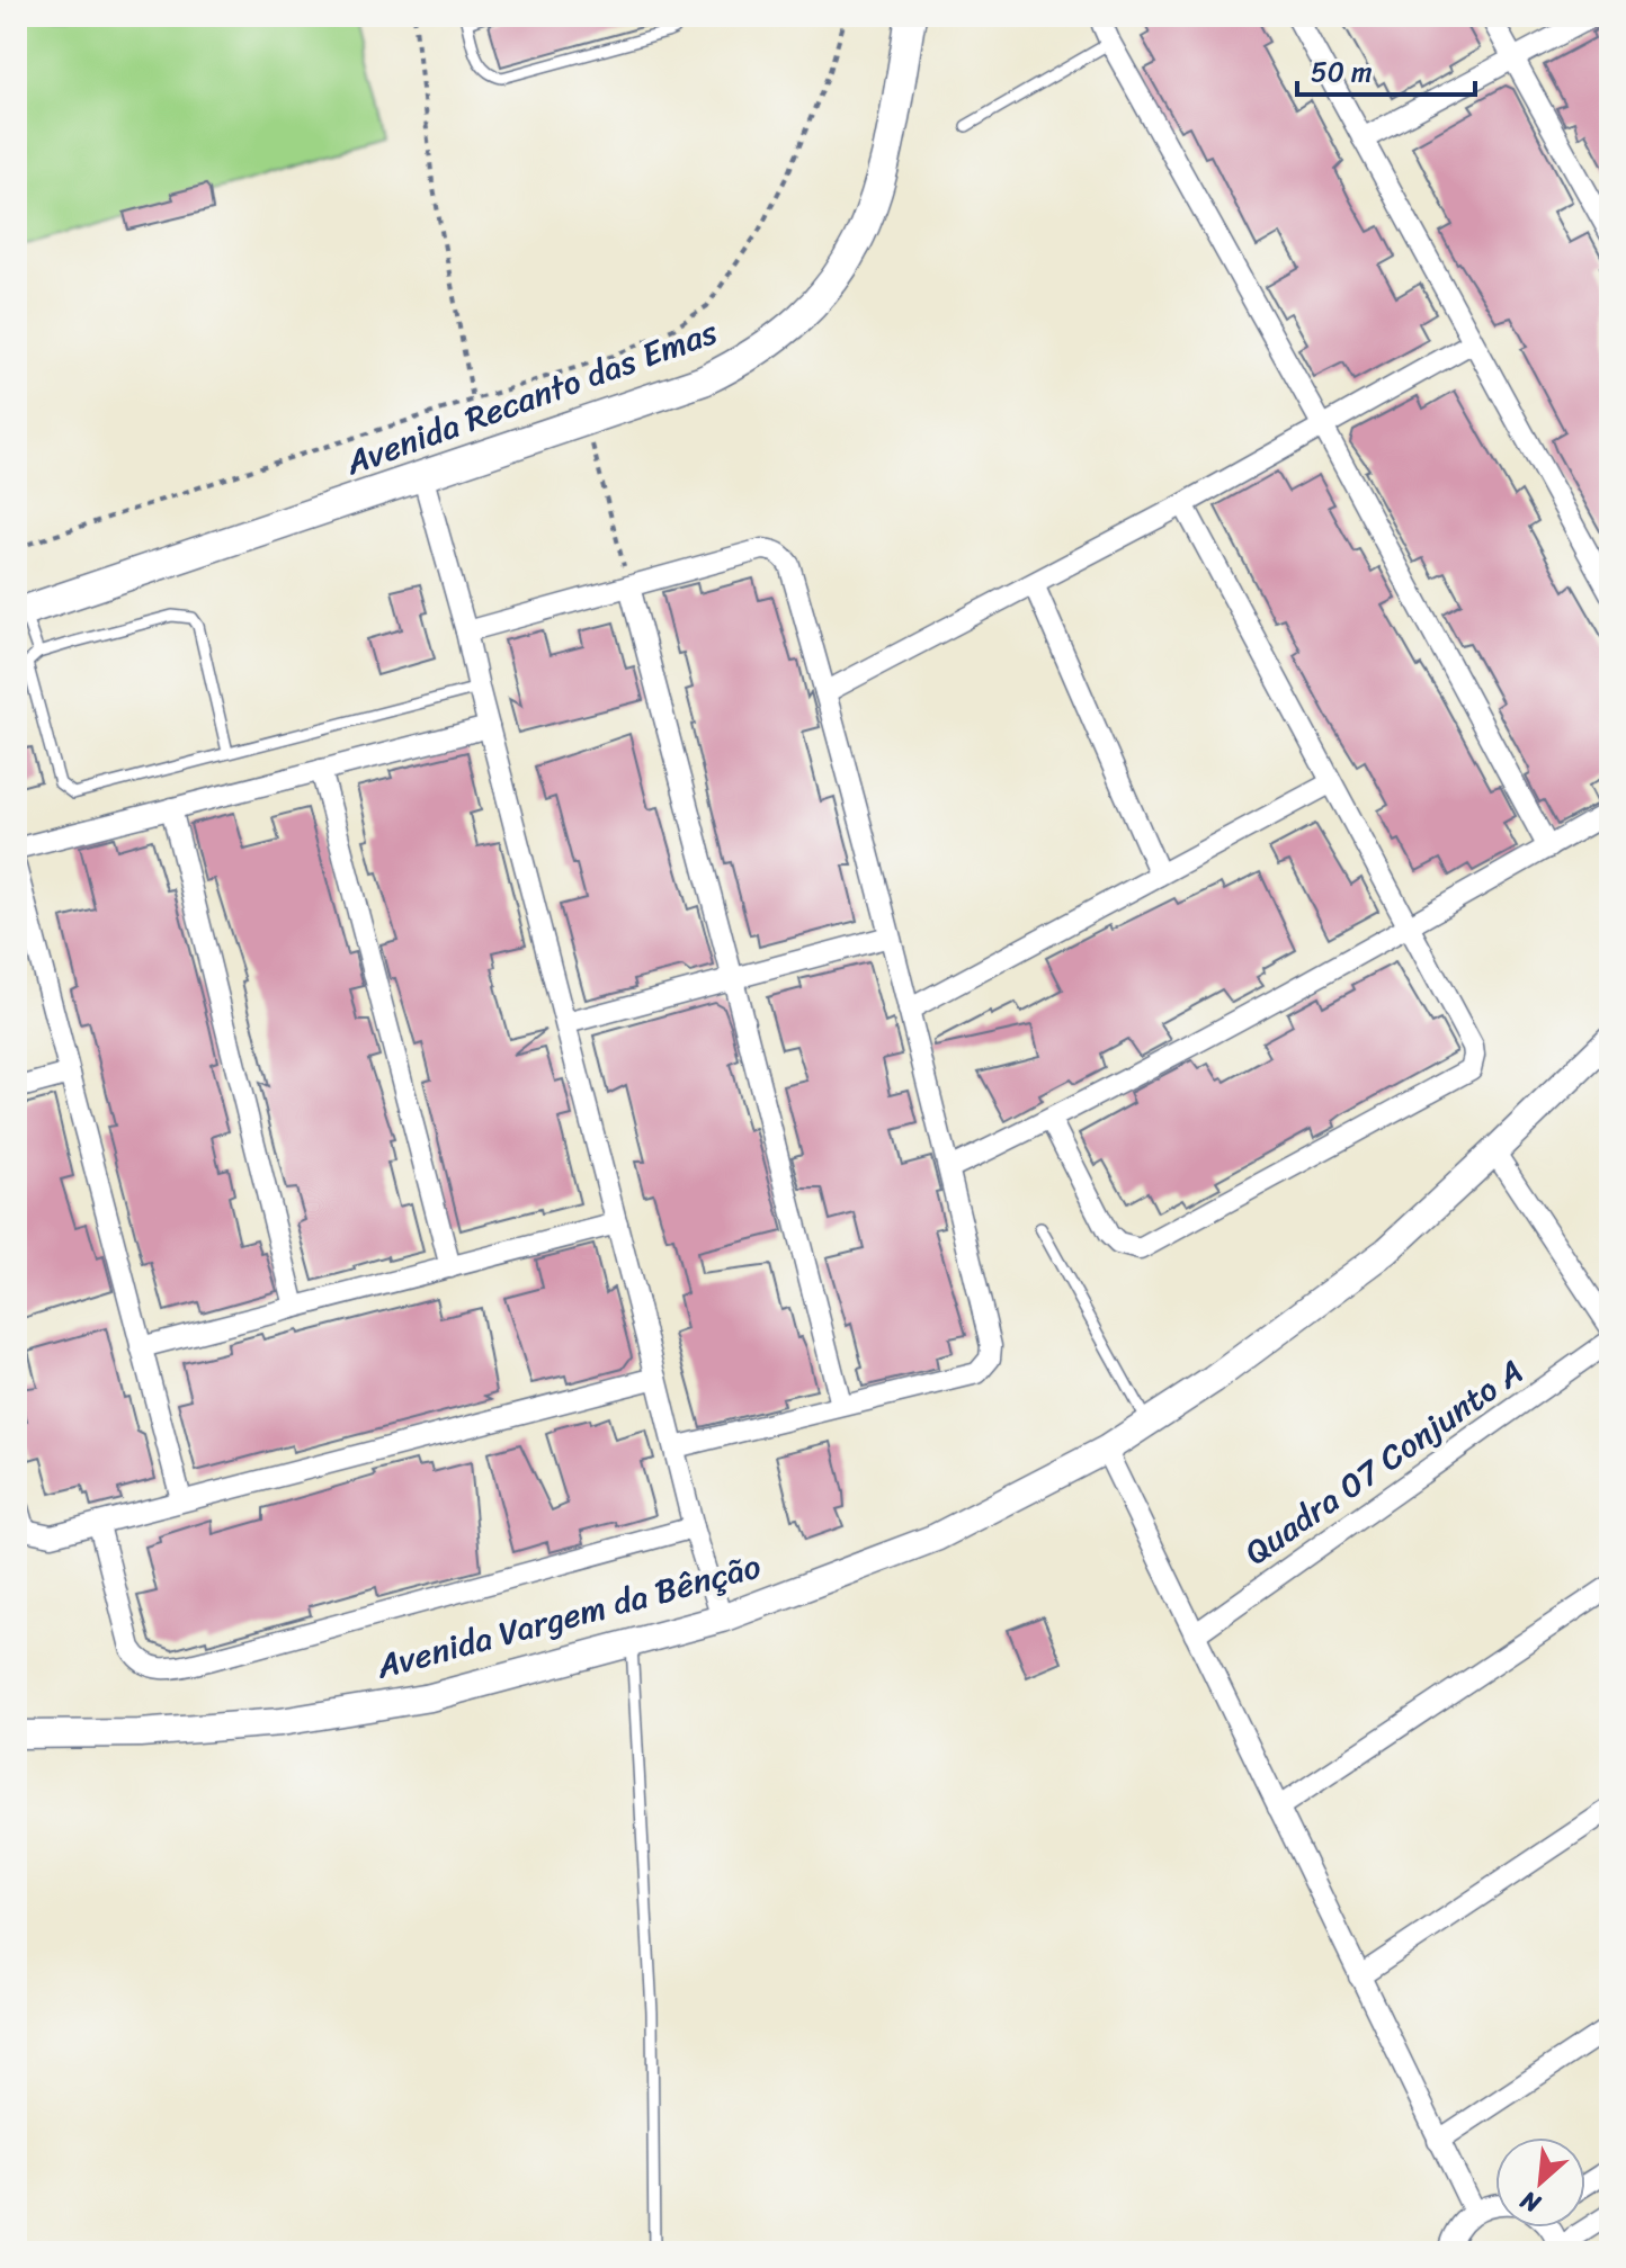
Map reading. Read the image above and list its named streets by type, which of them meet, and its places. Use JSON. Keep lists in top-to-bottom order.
{
  "streets": {
    "main road": ["Avenida Recanto das Emas"],
    "street": ["Quadra 07 Conjunto A", "Avenida Vargem da Bênção"]
  },
  "scale_bar": "50 m",
  "north": "bottom left"
}
